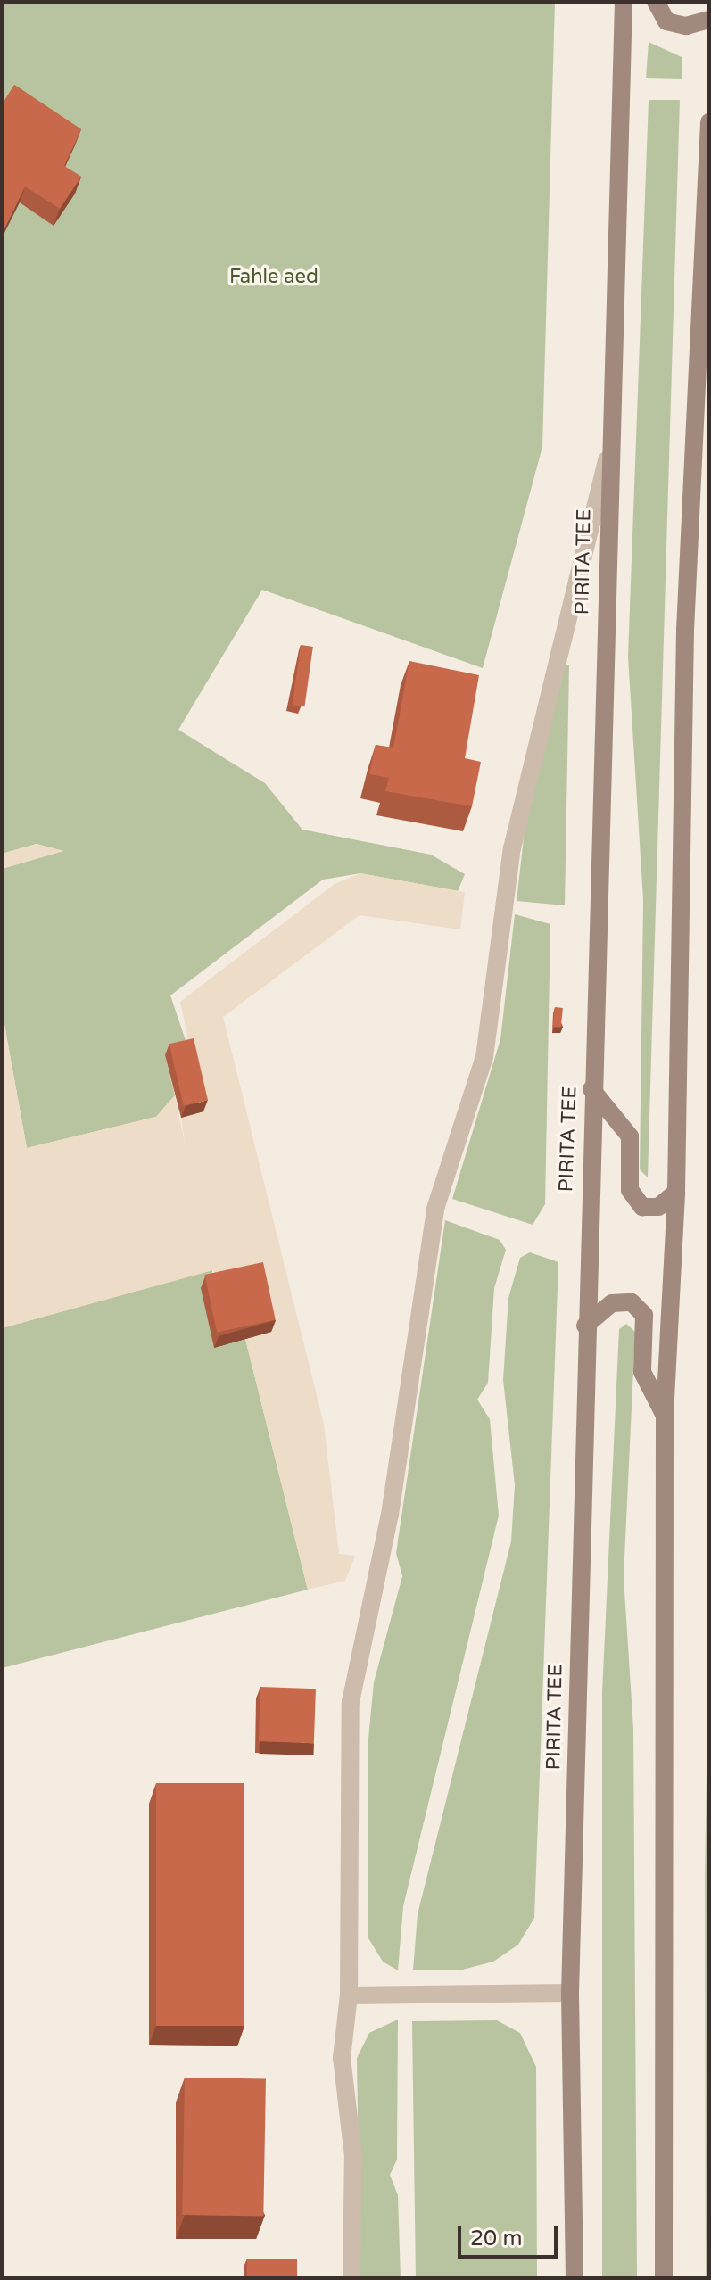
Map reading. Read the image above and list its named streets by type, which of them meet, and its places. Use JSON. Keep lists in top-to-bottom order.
{
  "streets": {
    "main road": ["PIRITA TEE"]
  },
  "parks": ["Fahle aed"],
  "scale_bar": "20 m"
}
